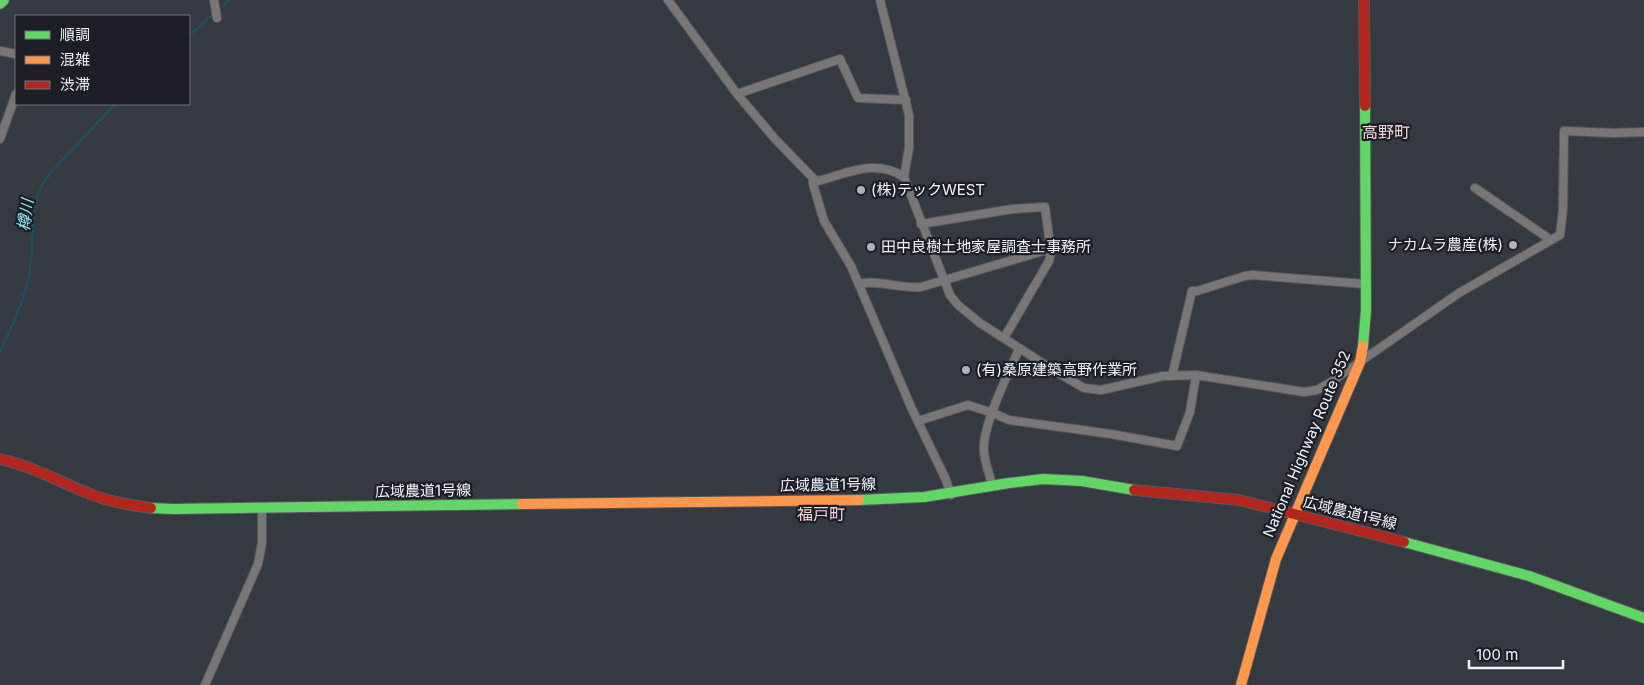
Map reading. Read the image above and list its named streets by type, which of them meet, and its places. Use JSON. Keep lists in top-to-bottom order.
{
  "streets": {
    "main road": ["National Highway Route 352", "広域農道1号線"]
  },
  "crossings": [
    ["National Highway Route 352", "広域農道1号線"]
  ],
  "districts": ["高野町", "福戸町"],
  "water": ["樽川"],
  "places": [
    "(株)テックWEST",
    "ナカムラ農産(株)",
    "田中良樹土地家屋調査士事務所",
    "(有)桑原建築高野作業所"
  ],
  "legend": ["順調", "混雑", "渋滞"],
  "scale_bar": "100 m"
}
